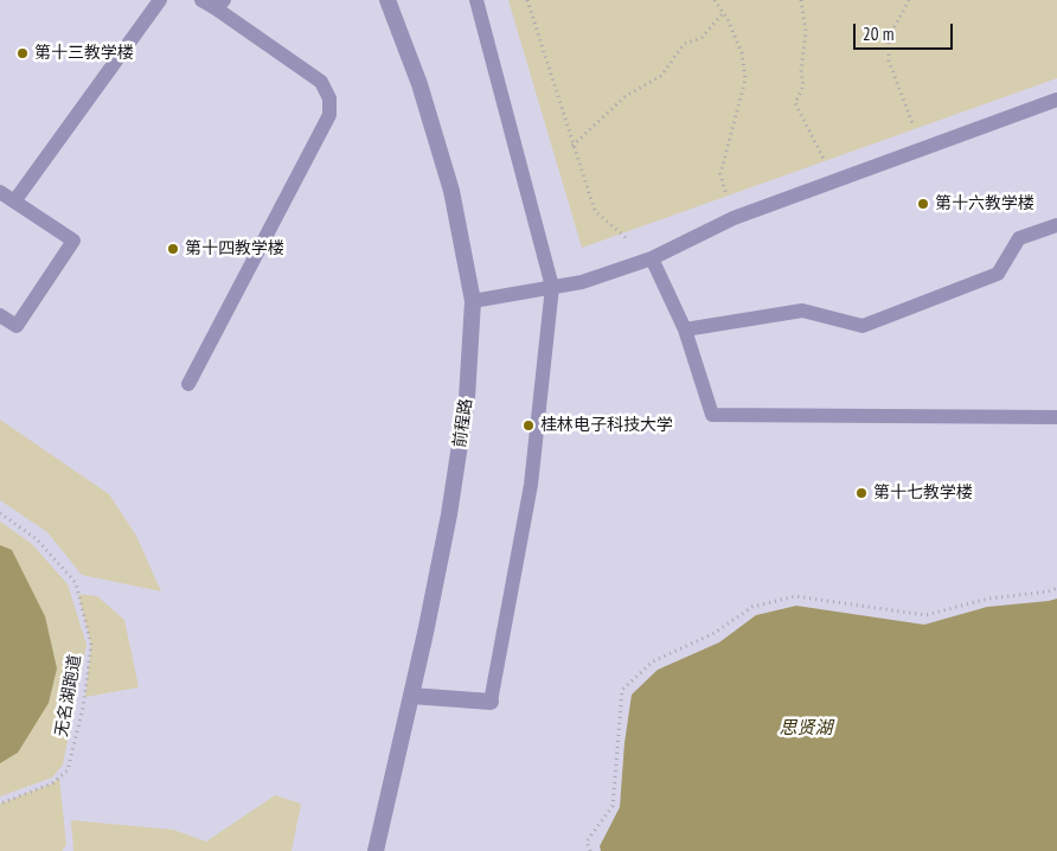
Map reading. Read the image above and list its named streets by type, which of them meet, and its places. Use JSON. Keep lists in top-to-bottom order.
{
  "streets": {
    "street": ["前程路"],
    "path": ["无名湖跑道"]
  },
  "water": ["思贤湖"],
  "places": [
    "第十三教学楼",
    "第十六教学楼",
    "第十四教学楼",
    "桂林电子科技大学",
    "第十七教学楼"
  ],
  "scale_bar": "20 m"
}
